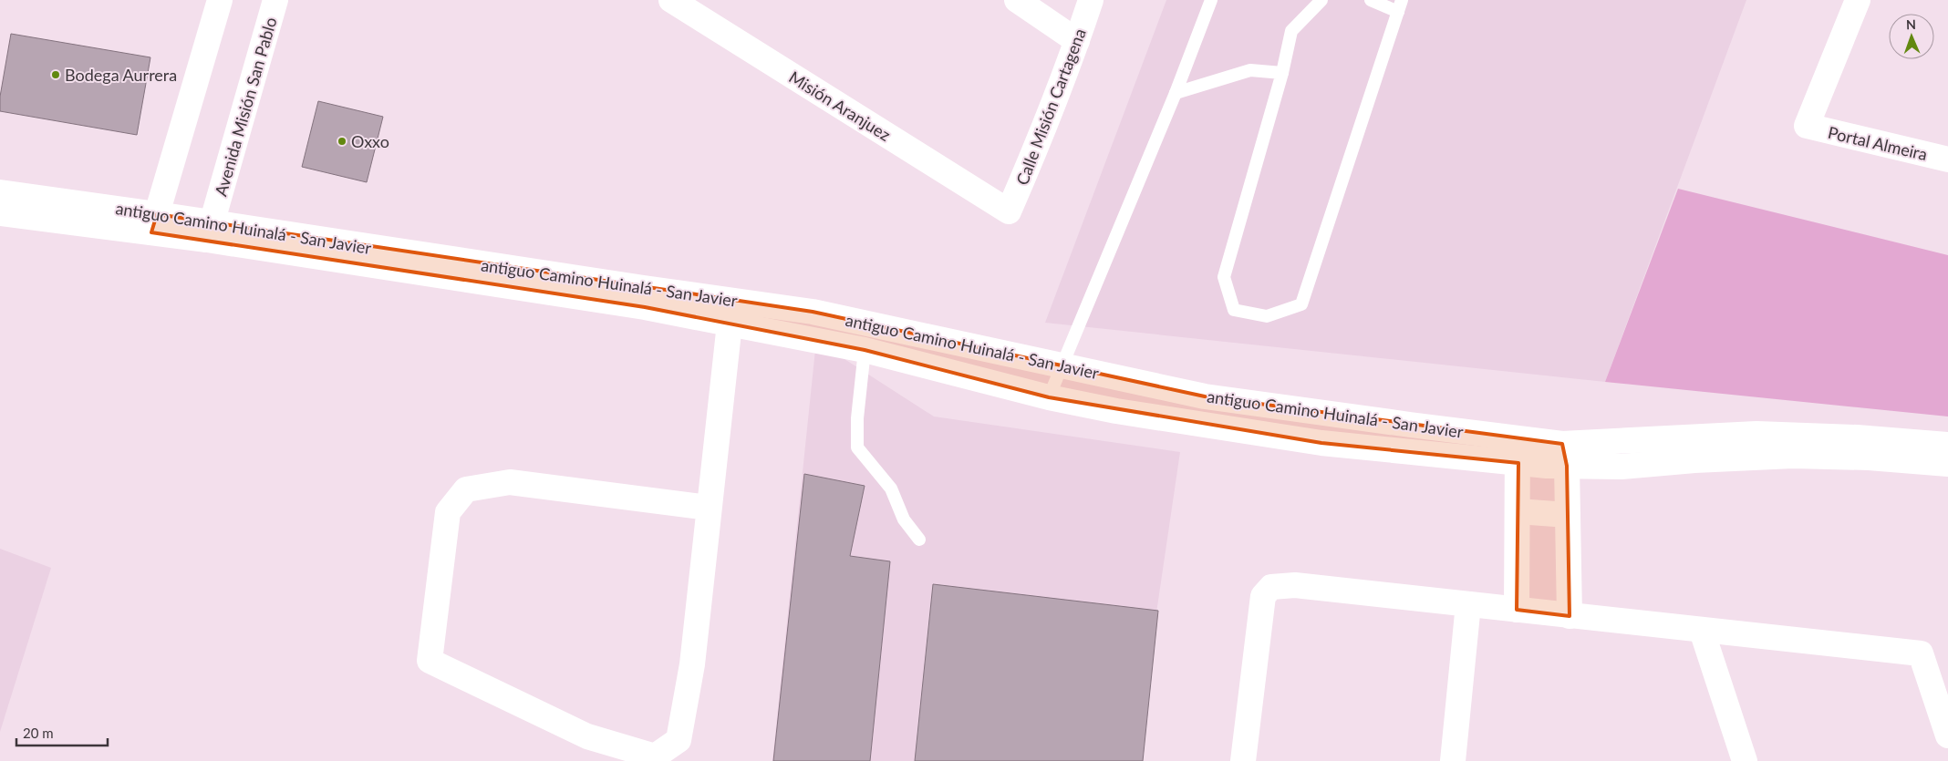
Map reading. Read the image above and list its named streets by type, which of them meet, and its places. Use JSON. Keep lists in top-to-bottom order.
{
  "streets": {
    "street": [
      "Misión Aranjuez",
      "Avenida Misión San Pablo",
      "Calle Misión Cartagena",
      "Portal Almeira",
      "antiguo Camino Huinalá - San Javier"
    ]
  },
  "crossings": [
    ["Misión Aranjuez", "Calle Misión Cartagena"],
    ["Avenida Misión San Pablo", "antiguo Camino Huinalá - San Javier"]
  ],
  "places": ["Bodega Aurrera", "Oxxo"],
  "scale_bar": "20 m",
  "north": "top"
}
